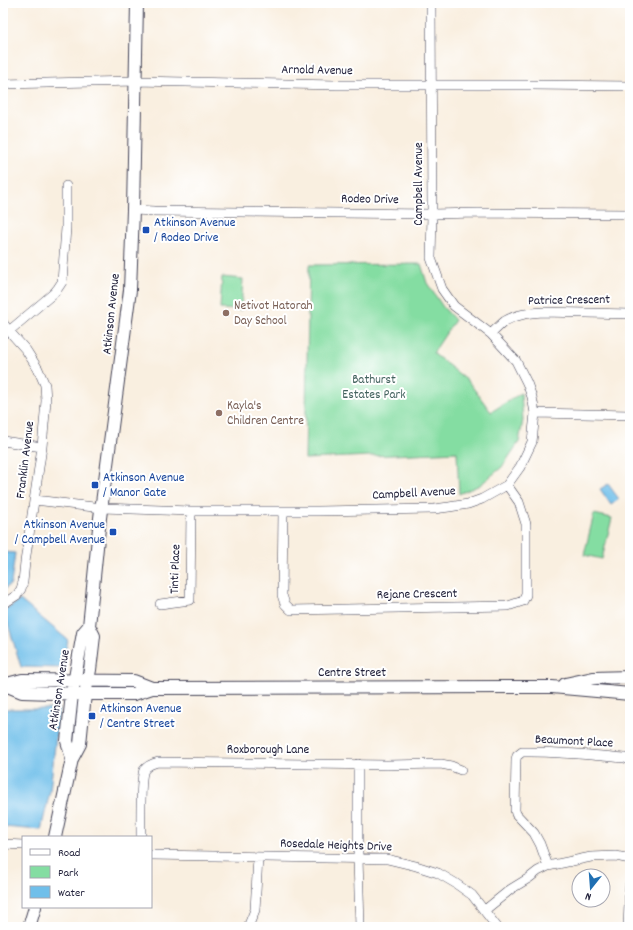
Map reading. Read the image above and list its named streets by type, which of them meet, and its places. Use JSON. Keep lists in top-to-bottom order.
{
  "streets": {
    "street": [
      "Arnold Avenue",
      "Campbell Avenue",
      "Rodeo Drive",
      "Patrice Crescent",
      "Atkinson Avenue",
      "Franklin Avenue",
      "Tinti Place",
      "Rejane Crescent",
      "Centre Street",
      "Beaumont Place",
      "Roxborough Lane",
      "Rosedale Heights Drive"
    ]
  },
  "crossings": [
    ["Arnold Avenue", "Campbell Avenue"],
    ["Arnold Avenue", "Atkinson Avenue"],
    ["Campbell Avenue", "Rodeo Drive"],
    ["Campbell Avenue", "Patrice Crescent"],
    ["Campbell Avenue", "Atkinson Avenue"],
    ["Campbell Avenue", "Franklin Avenue"],
    ["Campbell Avenue", "Tinti Place"],
    ["Campbell Avenue", "Rejane Crescent"],
    ["Rodeo Drive", "Atkinson Avenue"],
    ["Atkinson Avenue", "Centre Street"]
  ],
  "parks": ["Bathurst Estates Park"],
  "places": {
    "transit": [
      "Atkinson Avenue / Rodeo Drive",
      "Atkinson Avenue / Manor Gate",
      "Atkinson Avenue / Campbell Avenue",
      "Atkinson Avenue / Centre Street"
    ],
    "other": ["Netivot Hatorah Day School", "Kayla's Children Centre"]
  },
  "legend": ["Road", "Park", "Water"],
  "north": "bottom"
}
